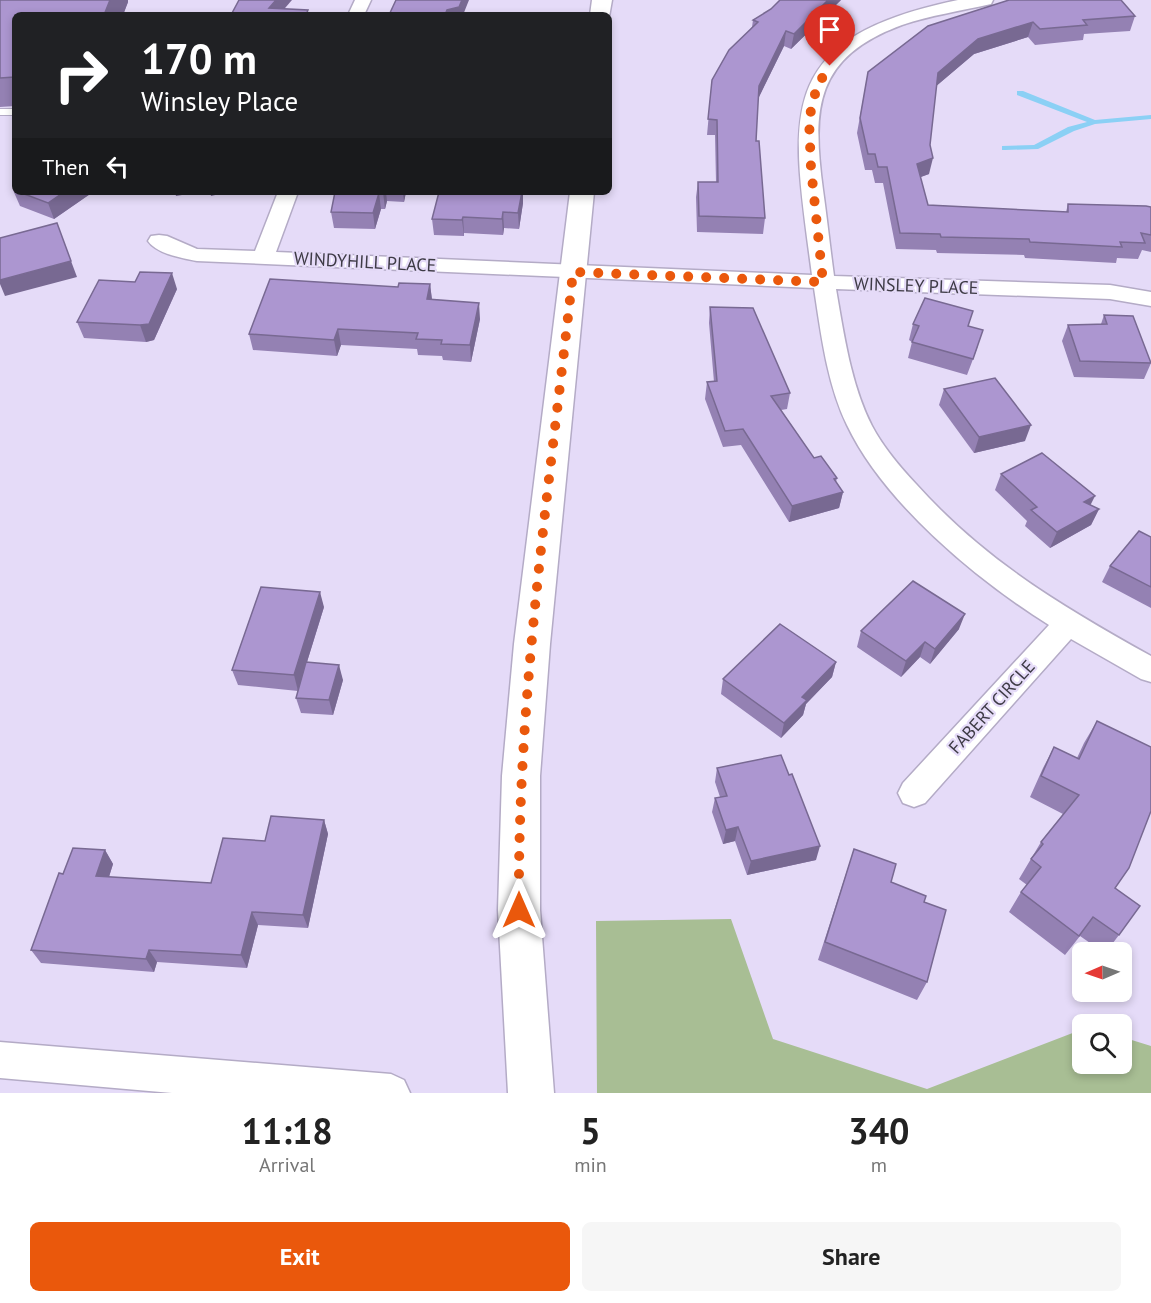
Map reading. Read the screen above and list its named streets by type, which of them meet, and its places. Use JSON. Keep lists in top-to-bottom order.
{
  "streets": {
    "street": ["WINDYHILL PLACE", "WINSLEY PLACE", "FABERT CIRCLE"]
  },
  "crossings": [
    ["WINDYHILL PLACE", "WINSLEY PLACE"]
  ],
  "north": "left",
  "page": {
    "turn": ["170 m", "Winsley Place"],
    "then": "Then",
    "eta": [
      "11:18",
      "Arrival",
      "5",
      "min",
      "340",
      "m"
    ],
    "buttons": ["Exit", "Share"]
  }
}
